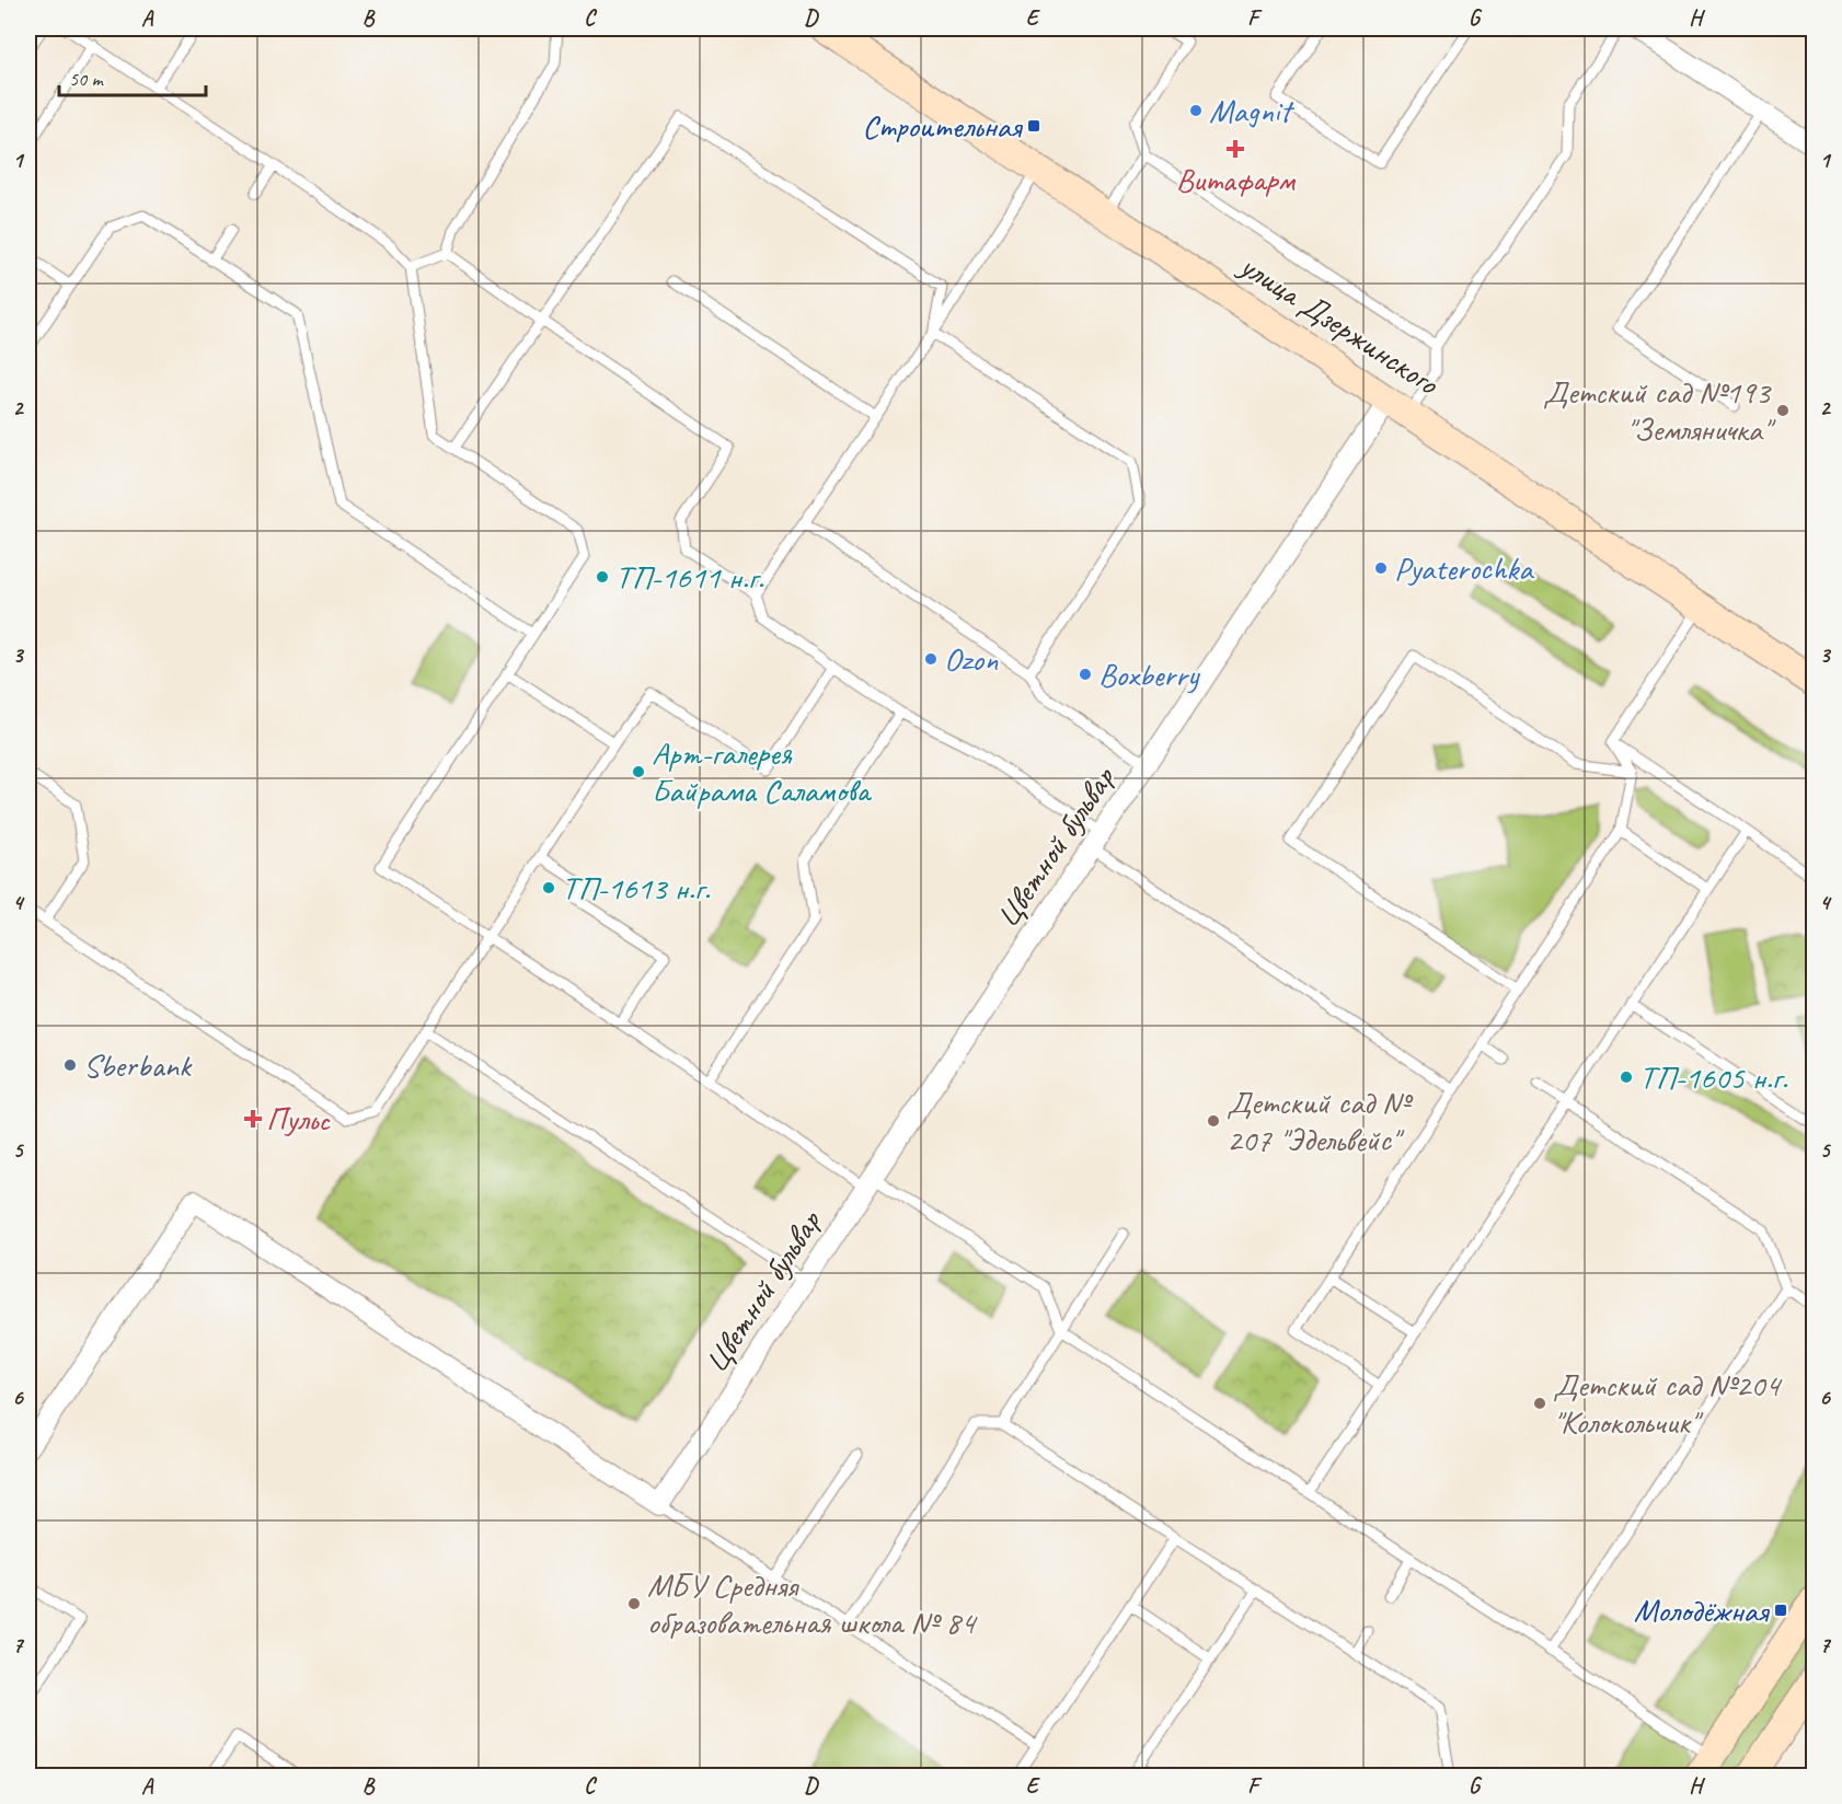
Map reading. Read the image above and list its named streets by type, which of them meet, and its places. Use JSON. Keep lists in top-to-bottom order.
{
  "streets": {
    "main road": ["улица Дзержинского"],
    "street": ["Цветной бульвар"]
  },
  "crossings": [
    ["улица Дзержинского", "Цветной бульвар"]
  ],
  "places": {
    "other": [
      "Magnit",
      "Детский сад №193 \"Земляничка\"",
      "Pyaterochka",
      "ТП-1611 н.г.",
      "Ozon",
      "Boxberry",
      "Арт-галерея Байрама Саламова",
      "ТП-1613 н.г.",
      "Sberbank",
      "ТП-1605 н.г.",
      "Детский сад № 207 \"Эдельвейс\"",
      "Детский сад №204 \"Колокольчик\"",
      "МБУ Средняя образовательная школа № 84"
    ],
    "transit": ["Строительная", "Молодёжная"],
    "health": ["Витафарм", "Пульс"]
  },
  "scale_bar": "50 m",
  "grid": {
    "columns": [
      "A",
      "B",
      "C",
      "D",
      "E",
      "F",
      "G",
      "H"
    ],
    "rows": [
      "1",
      "2",
      "3",
      "4",
      "5",
      "6",
      "7"
    ]
  }
}
